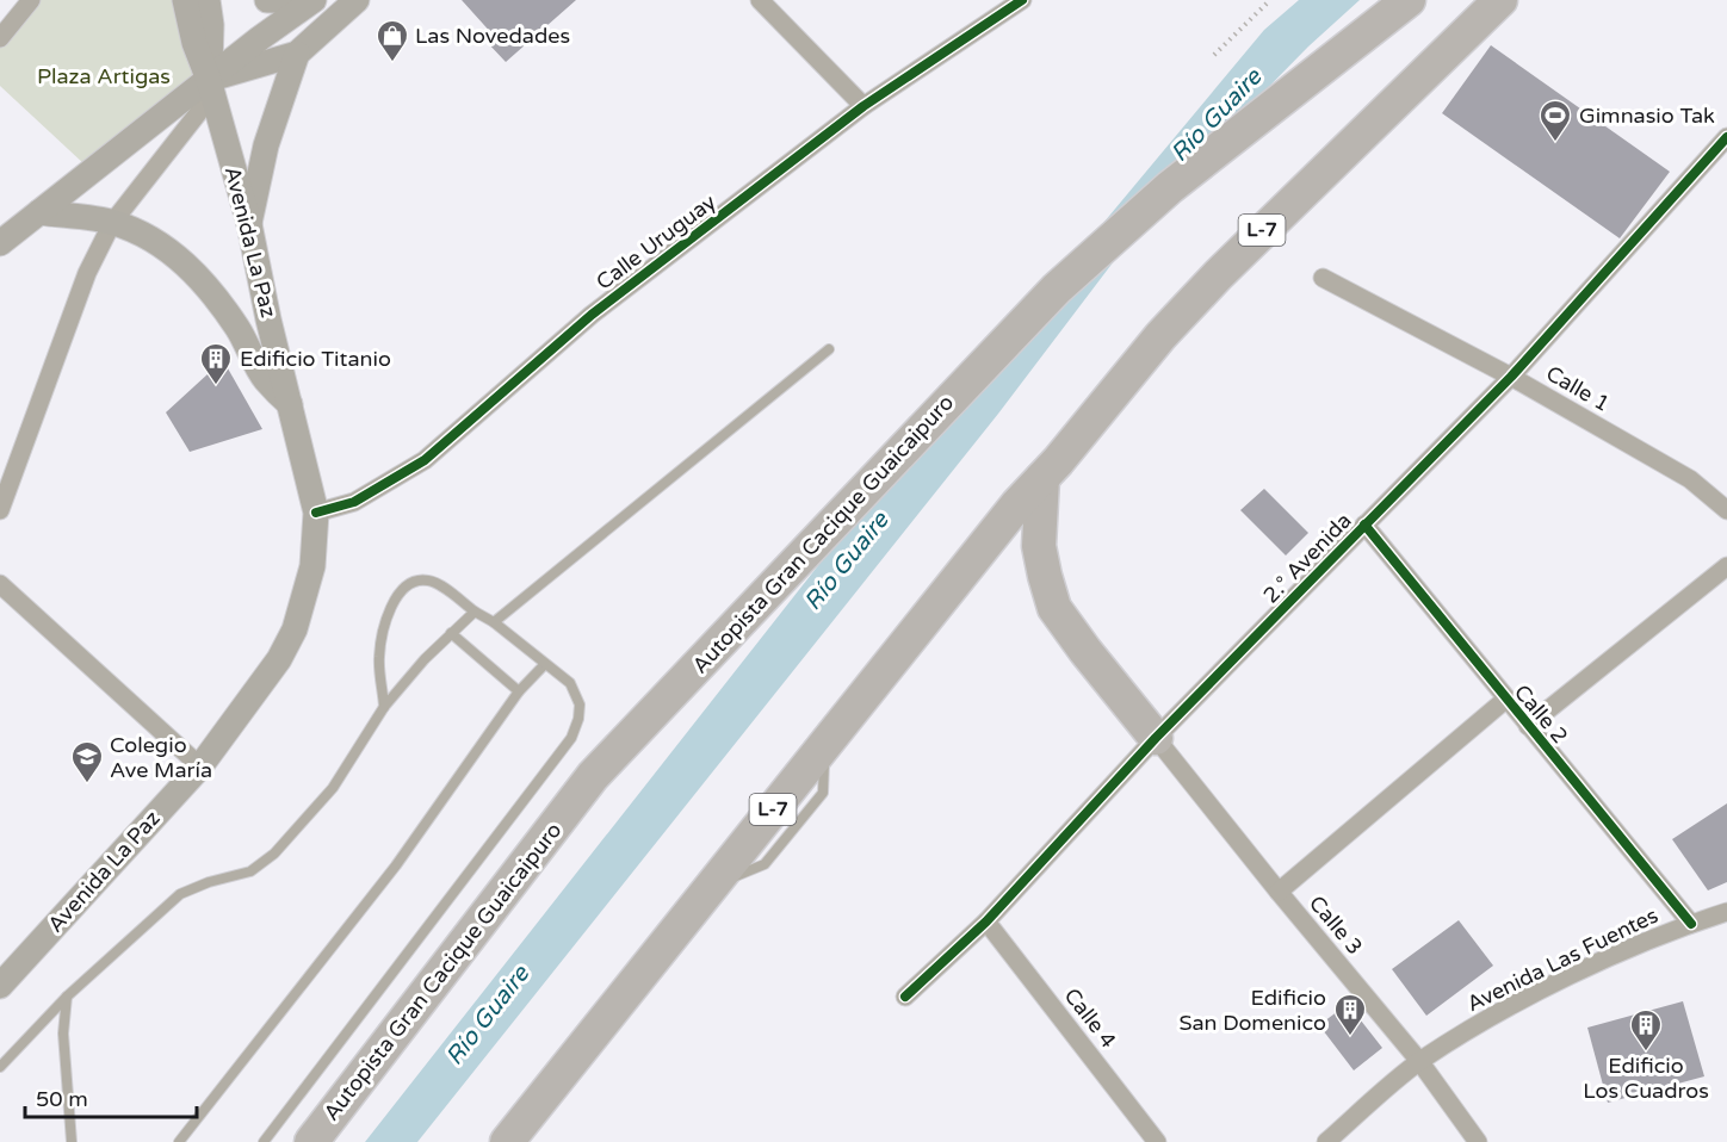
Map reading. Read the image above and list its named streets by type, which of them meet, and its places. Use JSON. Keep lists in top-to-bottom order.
{
  "streets": {
    "highway": ["L-7", "Autopista Gran Cacique Guaicaipuro"],
    "main road": ["Avenida La Paz"],
    "street": [
      "Calle Uruguay",
      "Calle 1",
      "2.° Avenida",
      "Calle 2",
      "Calle 3",
      "Avenida Las Fuentes",
      "Calle 4"
    ]
  },
  "crossings": [
    ["Avenida La Paz", "Calle Uruguay"],
    ["Calle 1", "2.° Avenida"],
    ["2.° Avenida", "Calle 2"],
    ["2.° Avenida", "Calle 3"],
    ["2.° Avenida", "Calle 4"],
    ["Calle 2", "Avenida Las Fuentes"],
    ["Calle 3", "Avenida Las Fuentes"]
  ],
  "water": ["Río Guaire"],
  "parks": ["Plaza Artigas"],
  "places": {
    "shop": ["Las Novedades"],
    "sports": ["Gimnasio Tak"],
    "building": ["Edificio Titanio", "Edificio San Domenico", "Edificio Los Cuadros"],
    "school or university": ["Colegio Ave María"]
  },
  "scale_bar": "50 m"
}
